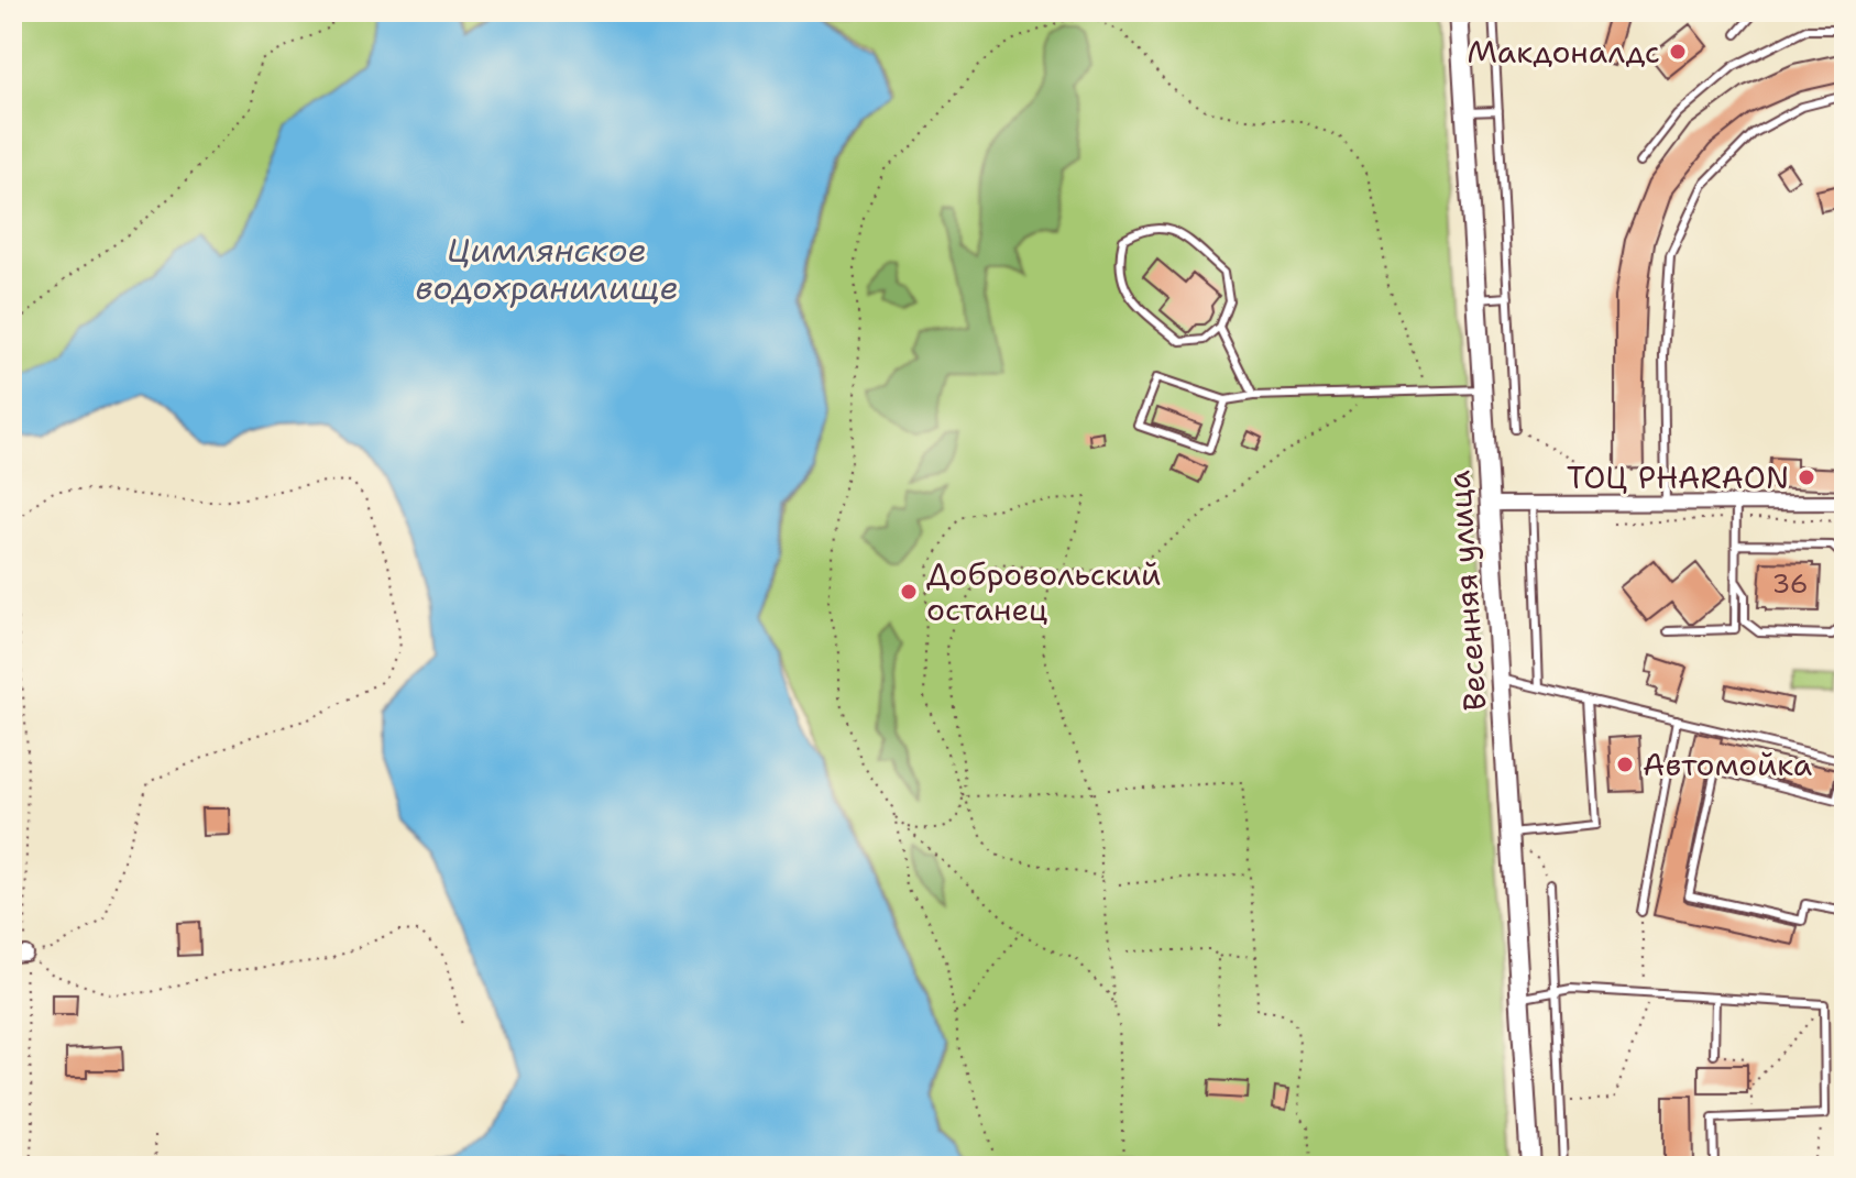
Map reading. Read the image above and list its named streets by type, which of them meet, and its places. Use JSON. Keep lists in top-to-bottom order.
{
  "streets": {
    "street": ["Весенняя улица"]
  },
  "water": ["Цимлянское водохранилище"],
  "places": [
    "Макдоналдс",
    "ТОЦ PHARAON",
    "Добровольский останец",
    "Автомойка"
  ],
  "house_numbers": ["36"]
}
